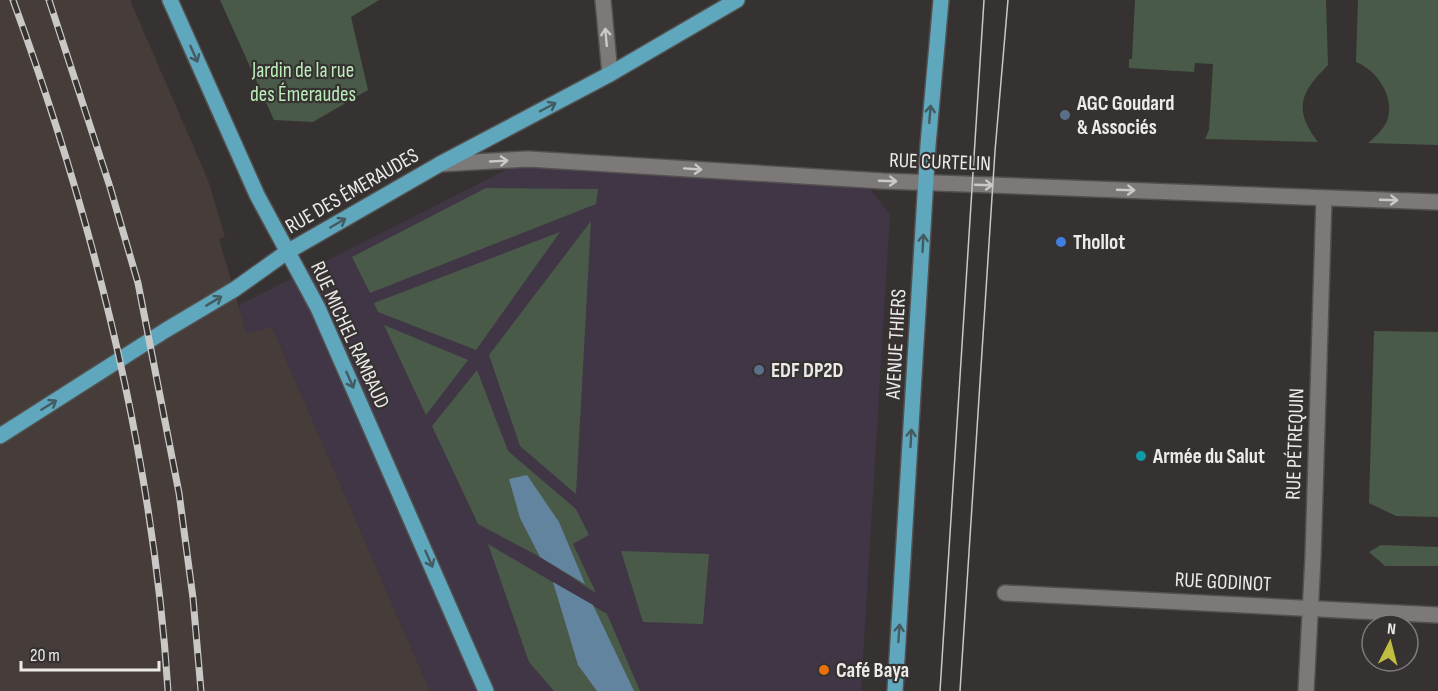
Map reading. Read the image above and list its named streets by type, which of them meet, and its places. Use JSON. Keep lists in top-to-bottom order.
{
  "streets": {
    "main road": ["RUE DES ÉMERAUDES", "RUE MICHEL RAMBAUD", "AVENUE THIERS"],
    "street": ["RUE CURTELIN", "RUE PÉTREQUIN", "RUE GODINOT"]
  },
  "crossings": [
    ["RUE CURTELIN", "RUE DES ÉMERAUDES"],
    ["RUE CURTELIN", "AVENUE THIERS"],
    ["RUE CURTELIN", "RUE PÉTREQUIN"],
    ["RUE DES ÉMERAUDES", "RUE MICHEL RAMBAUD"],
    ["RUE PÉTREQUIN", "RUE GODINOT"]
  ],
  "one_way": [
    "RUE CURTELIN",
    "RUE DES ÉMERAUDES",
    "RUE MICHEL RAMBAUD",
    "AVENUE THIERS"
  ],
  "parks": ["Jardin de la rue des Émeraudes"],
  "places": [
    "AGC Goudard & Associés",
    "Thollot",
    "EDF DP2D",
    "Armée du Salut",
    "Café Baya"
  ],
  "scale_bar": "20 m",
  "north": "top"
}
